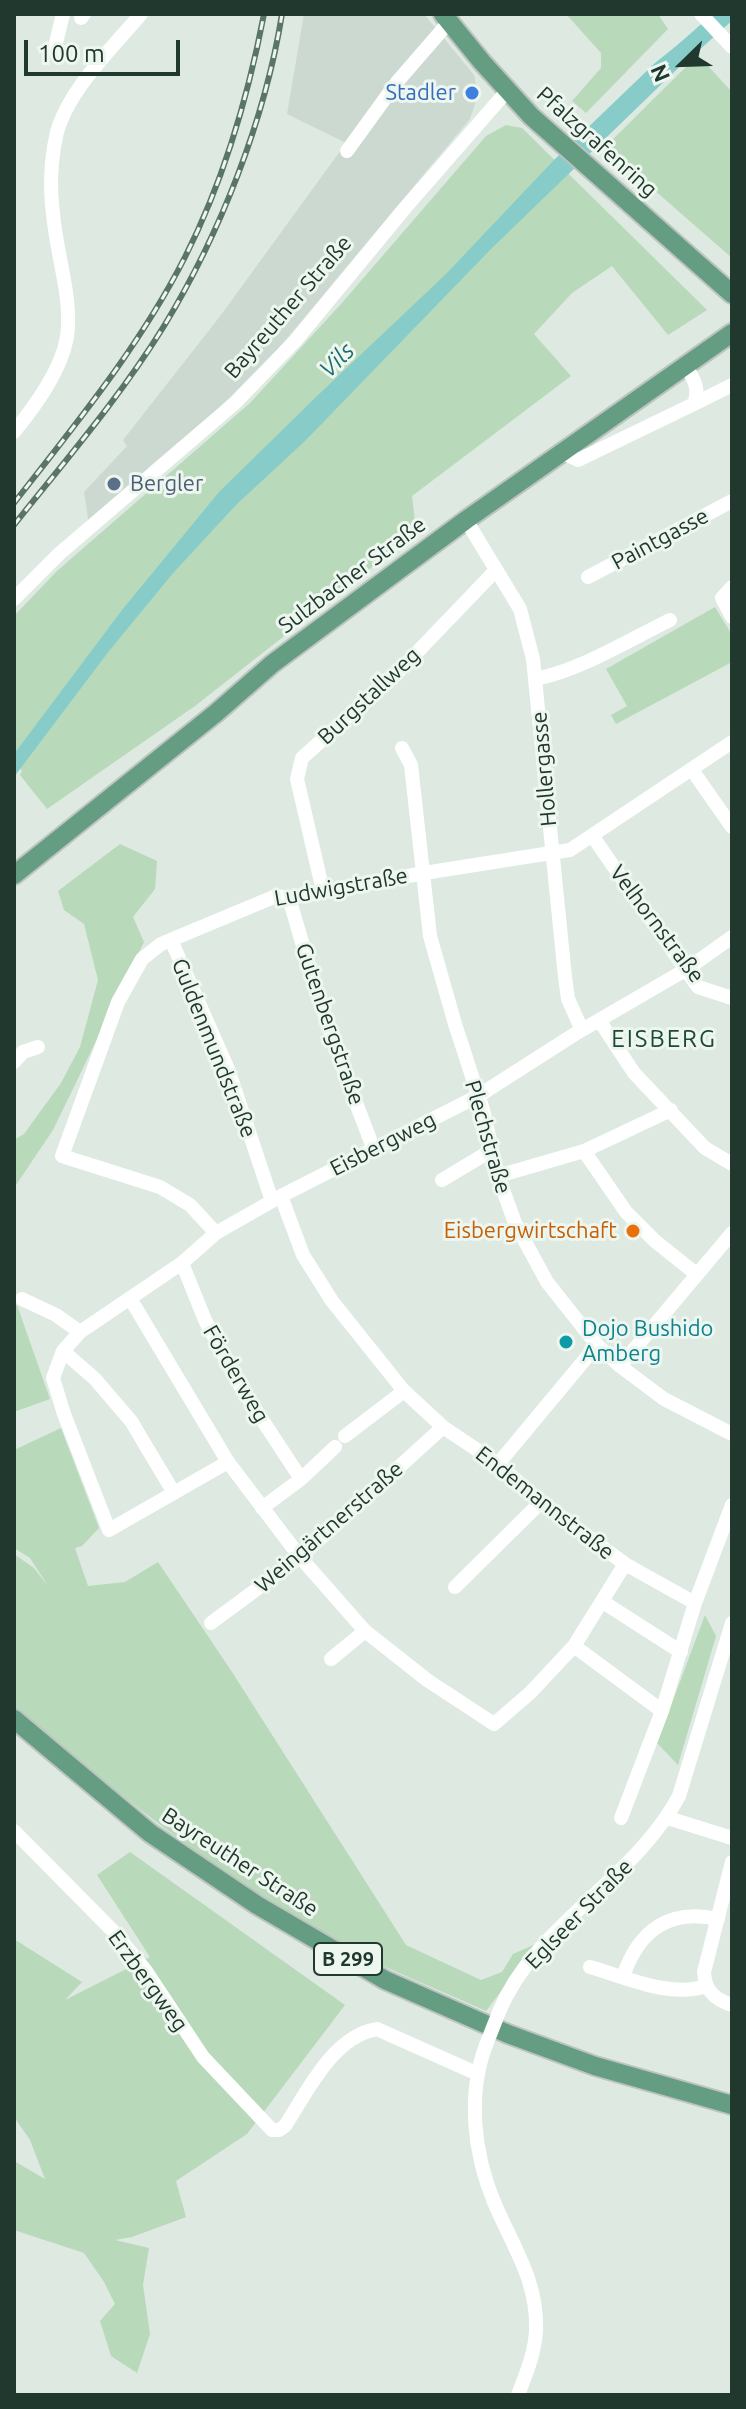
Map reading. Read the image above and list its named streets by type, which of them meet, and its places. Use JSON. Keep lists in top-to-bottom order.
{
  "streets": {
    "main road": [
      "Pfalzgrafenring",
      "Bayreuther Straße",
      "Sulzbacher Straße",
      "B 299"
    ],
    "street": [
      "Paintgasse",
      "Burgstallweg",
      "Hollergasse",
      "Ludwigstraße",
      "Velhornstraße",
      "Gutenbergstraße",
      "Guldenmundstraße",
      "Plechstraße",
      "Eisbergweg",
      "Förderweg",
      "Endemannstraße",
      "Weingärtnerstraße",
      "Eglseer Straße",
      "Erzbergweg"
    ]
  },
  "crossings": [
    ["Pfalzgrafenring", "Bayreuther Straße"],
    ["Sulzbacher Straße", "Hollergasse"],
    ["Burgstallweg", "Hollergasse"],
    ["Burgstallweg", "Ludwigstraße"],
    ["Hollergasse", "Ludwigstraße"],
    ["Hollergasse", "Eisbergweg"],
    ["Ludwigstraße", "Velhornstraße"],
    ["Ludwigstraße", "Gutenbergstraße"],
    ["Ludwigstraße", "Guldenmundstraße"],
    ["Ludwigstraße", "Plechstraße"],
    ["Ludwigstraße", "Eisbergweg"],
    ["Velhornstraße", "Eisbergweg"],
    ["Gutenbergstraße", "Eisbergweg"],
    ["Guldenmundstraße", "Eisbergweg"],
    ["Guldenmundstraße", "Endemannstraße"],
    ["Plechstraße", "Eisbergweg"],
    ["Eisbergweg", "Förderweg"],
    ["Eisbergweg", "Endemannstraße"],
    ["Endemannstraße", "Weingärtnerstraße"],
    ["Eglseer Straße", "Erzbergweg"]
  ],
  "districts": ["EISBERG"],
  "water": ["Vils"],
  "places": [
    "Stadler",
    "Bergler",
    "Eisbergwirtschaft",
    "Dojo Bushido Amberg"
  ],
  "scale_bar": "100 m",
  "north": "bottom left"
}
